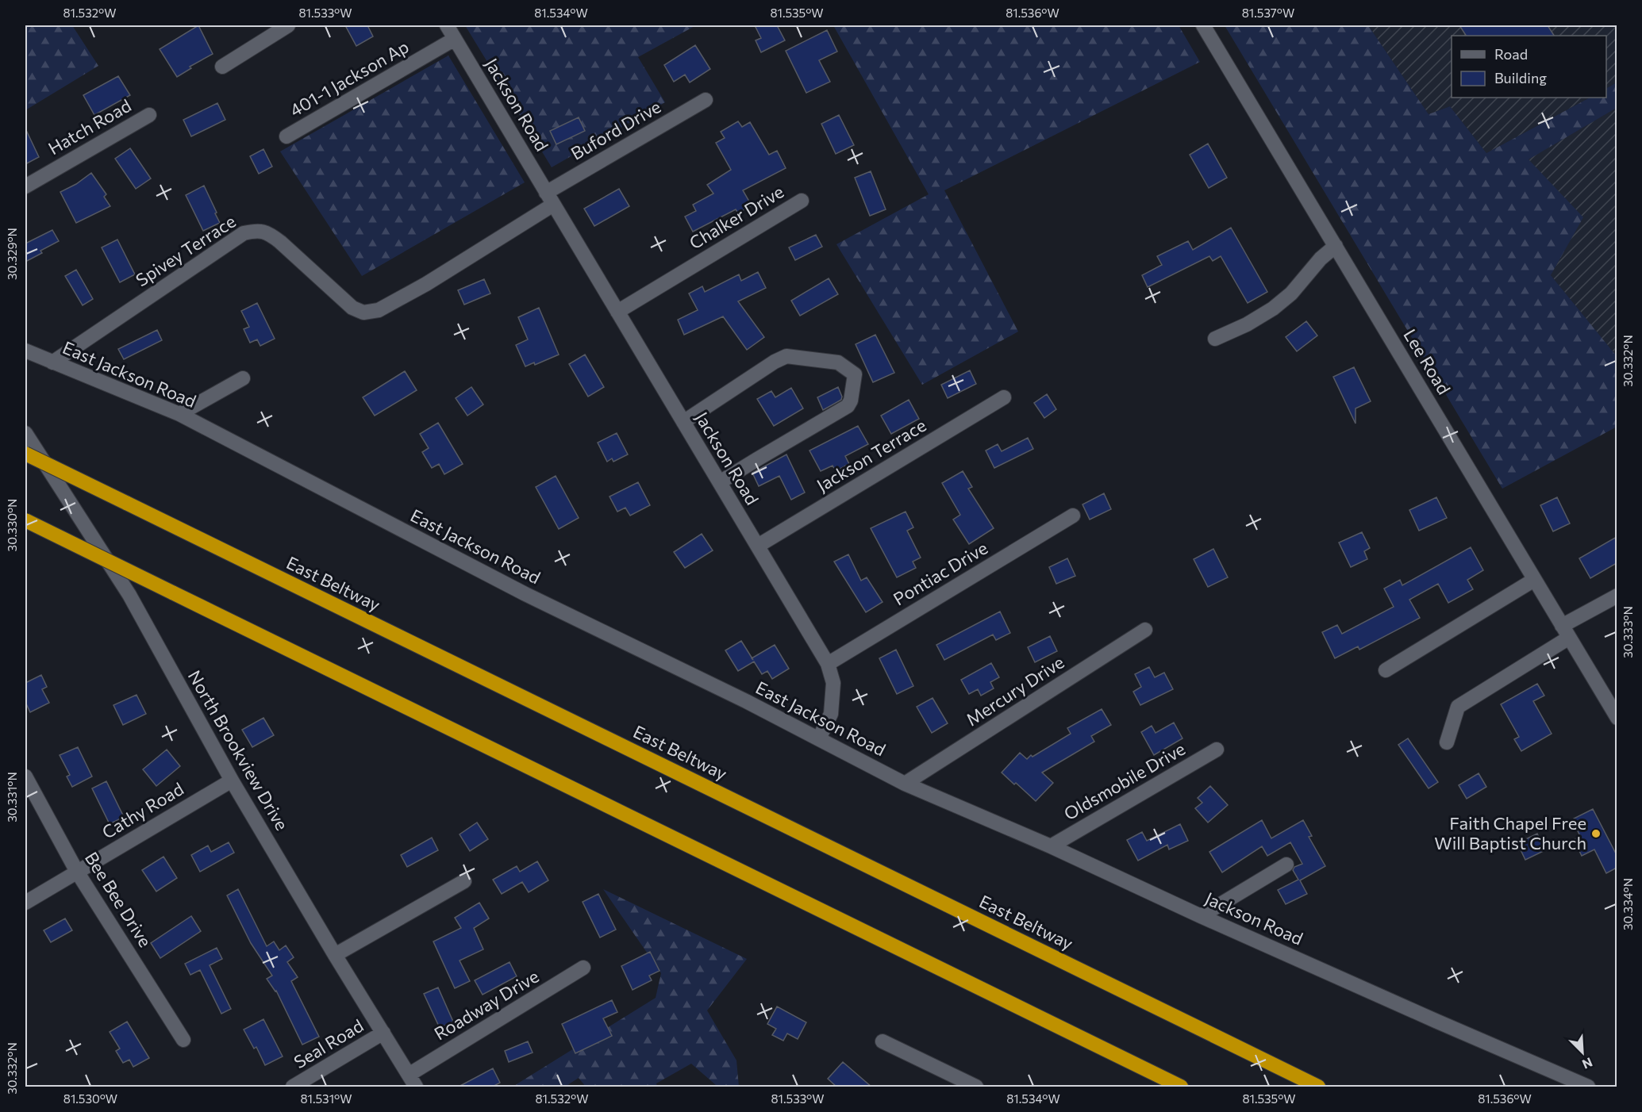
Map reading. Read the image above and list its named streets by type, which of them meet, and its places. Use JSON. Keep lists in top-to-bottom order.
{
  "streets": {
    "highway": ["East Beltway"],
    "street": [
      "401-1 Jackson Ap",
      "Jackson Road",
      "Hatch Road",
      "Buford Drive",
      "Chalker Drive",
      "Spivey Terrace",
      "Lee Road",
      "East Jackson Road",
      "Jackson Terrace",
      "Pontiac Drive",
      "Mercury Drive",
      "North Brookview Drive",
      "Oldsmobile Drive",
      "Cathy Road",
      "Bee Bee Drive",
      "Roadway Drive",
      "Seal Road"
    ]
  },
  "crossings": [
    ["401-1 Jackson Ap", "Jackson Road"],
    ["Jackson Road", "Buford Drive"],
    ["Jackson Road", "Chalker Drive"],
    ["Jackson Road", "Spivey Terrace"],
    ["Jackson Road", "East Jackson Road"],
    ["Jackson Road", "Jackson Terrace"],
    ["Jackson Road", "Pontiac Drive"],
    ["Jackson Road", "Mercury Drive"],
    ["Jackson Road", "Oldsmobile Drive"],
    ["Buford Drive", "Spivey Terrace"],
    ["Spivey Terrace", "East Jackson Road"],
    ["East Jackson Road", "Mercury Drive"],
    ["North Brookview Drive", "Cathy Road"],
    ["North Brookview Drive", "Roadway Drive"],
    ["North Brookview Drive", "Seal Road"],
    ["Cathy Road", "Bee Bee Drive"]
  ],
  "places": ["Faith Chapel Free Will Baptist Church"],
  "legend": ["Road", "Building"],
  "north": "bottom right",
  "coordinates": [
    "81.532°W",
    "81.533°W",
    "81.534°W",
    "81.535°W",
    "81.536°W",
    "81.537°W",
    "30.329°N",
    "30.332°N",
    "30.330°N",
    "30.333°N",
    "30.331°N",
    "30.334°N",
    "81.530°W",
    "81.531°W"
  ]
}
